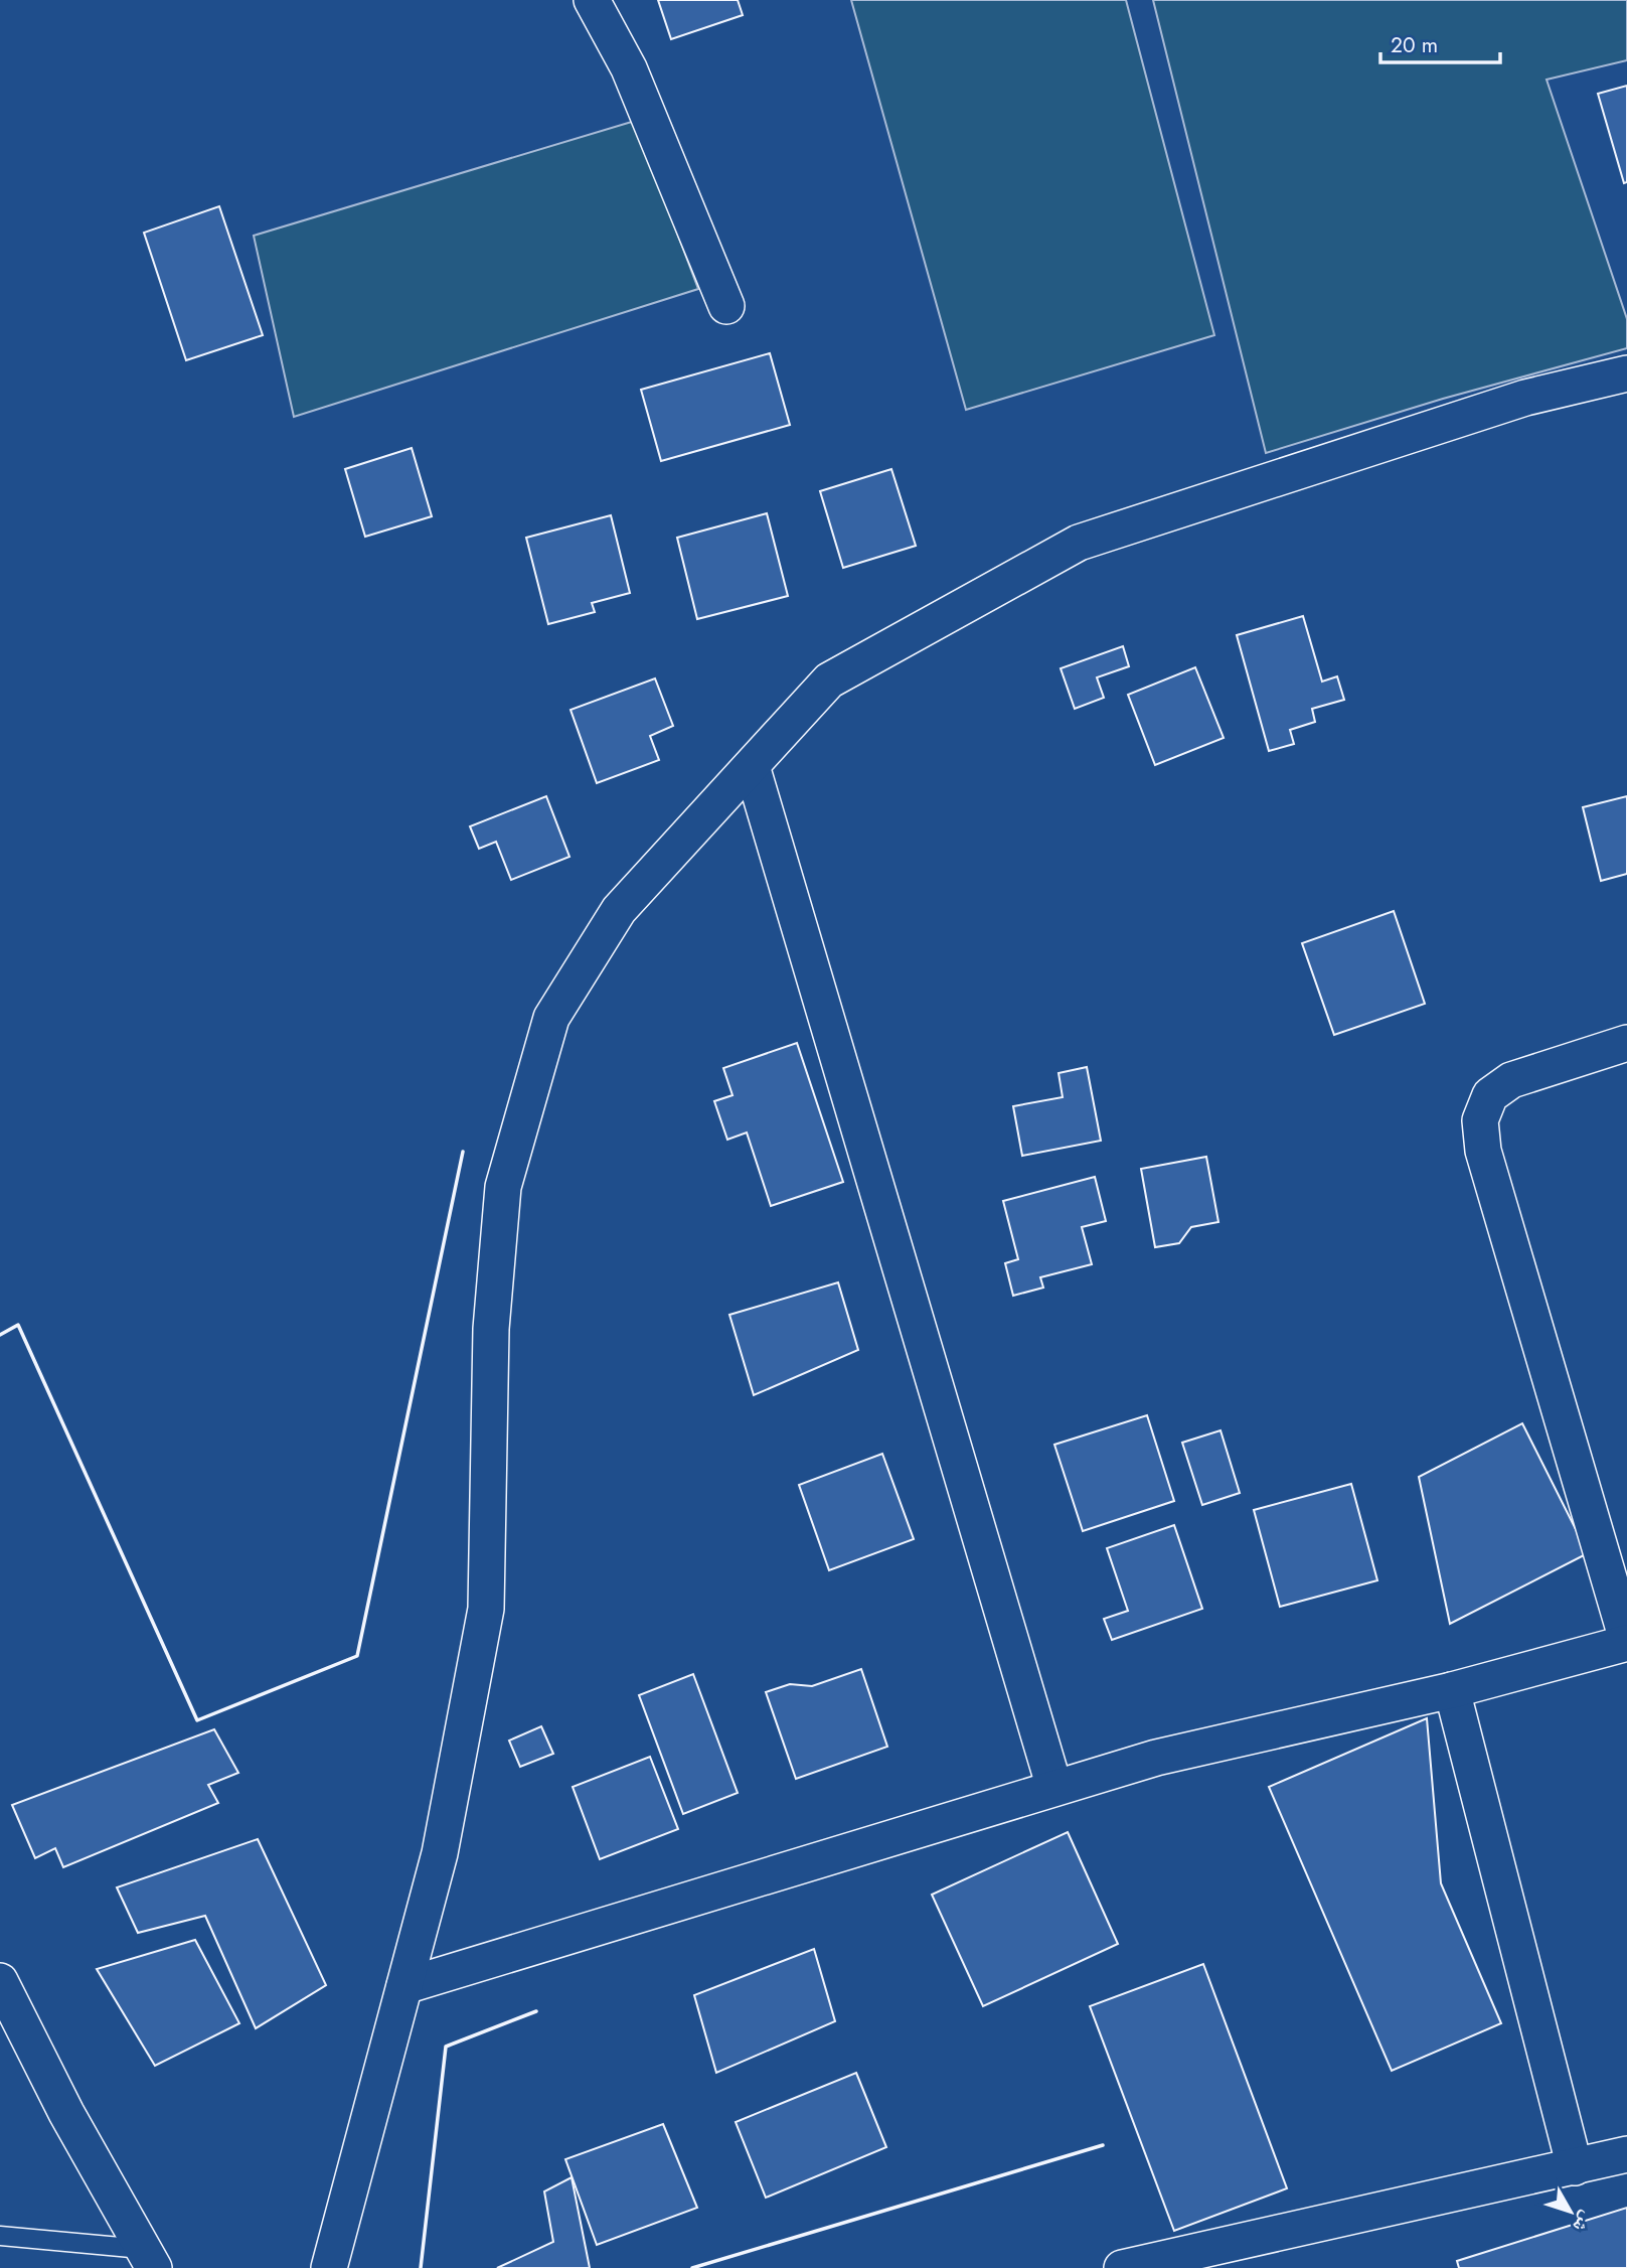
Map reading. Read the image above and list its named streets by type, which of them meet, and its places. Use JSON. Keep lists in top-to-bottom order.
{
  "scale_bar": "20 m",
  "north": "bottom right"
}
